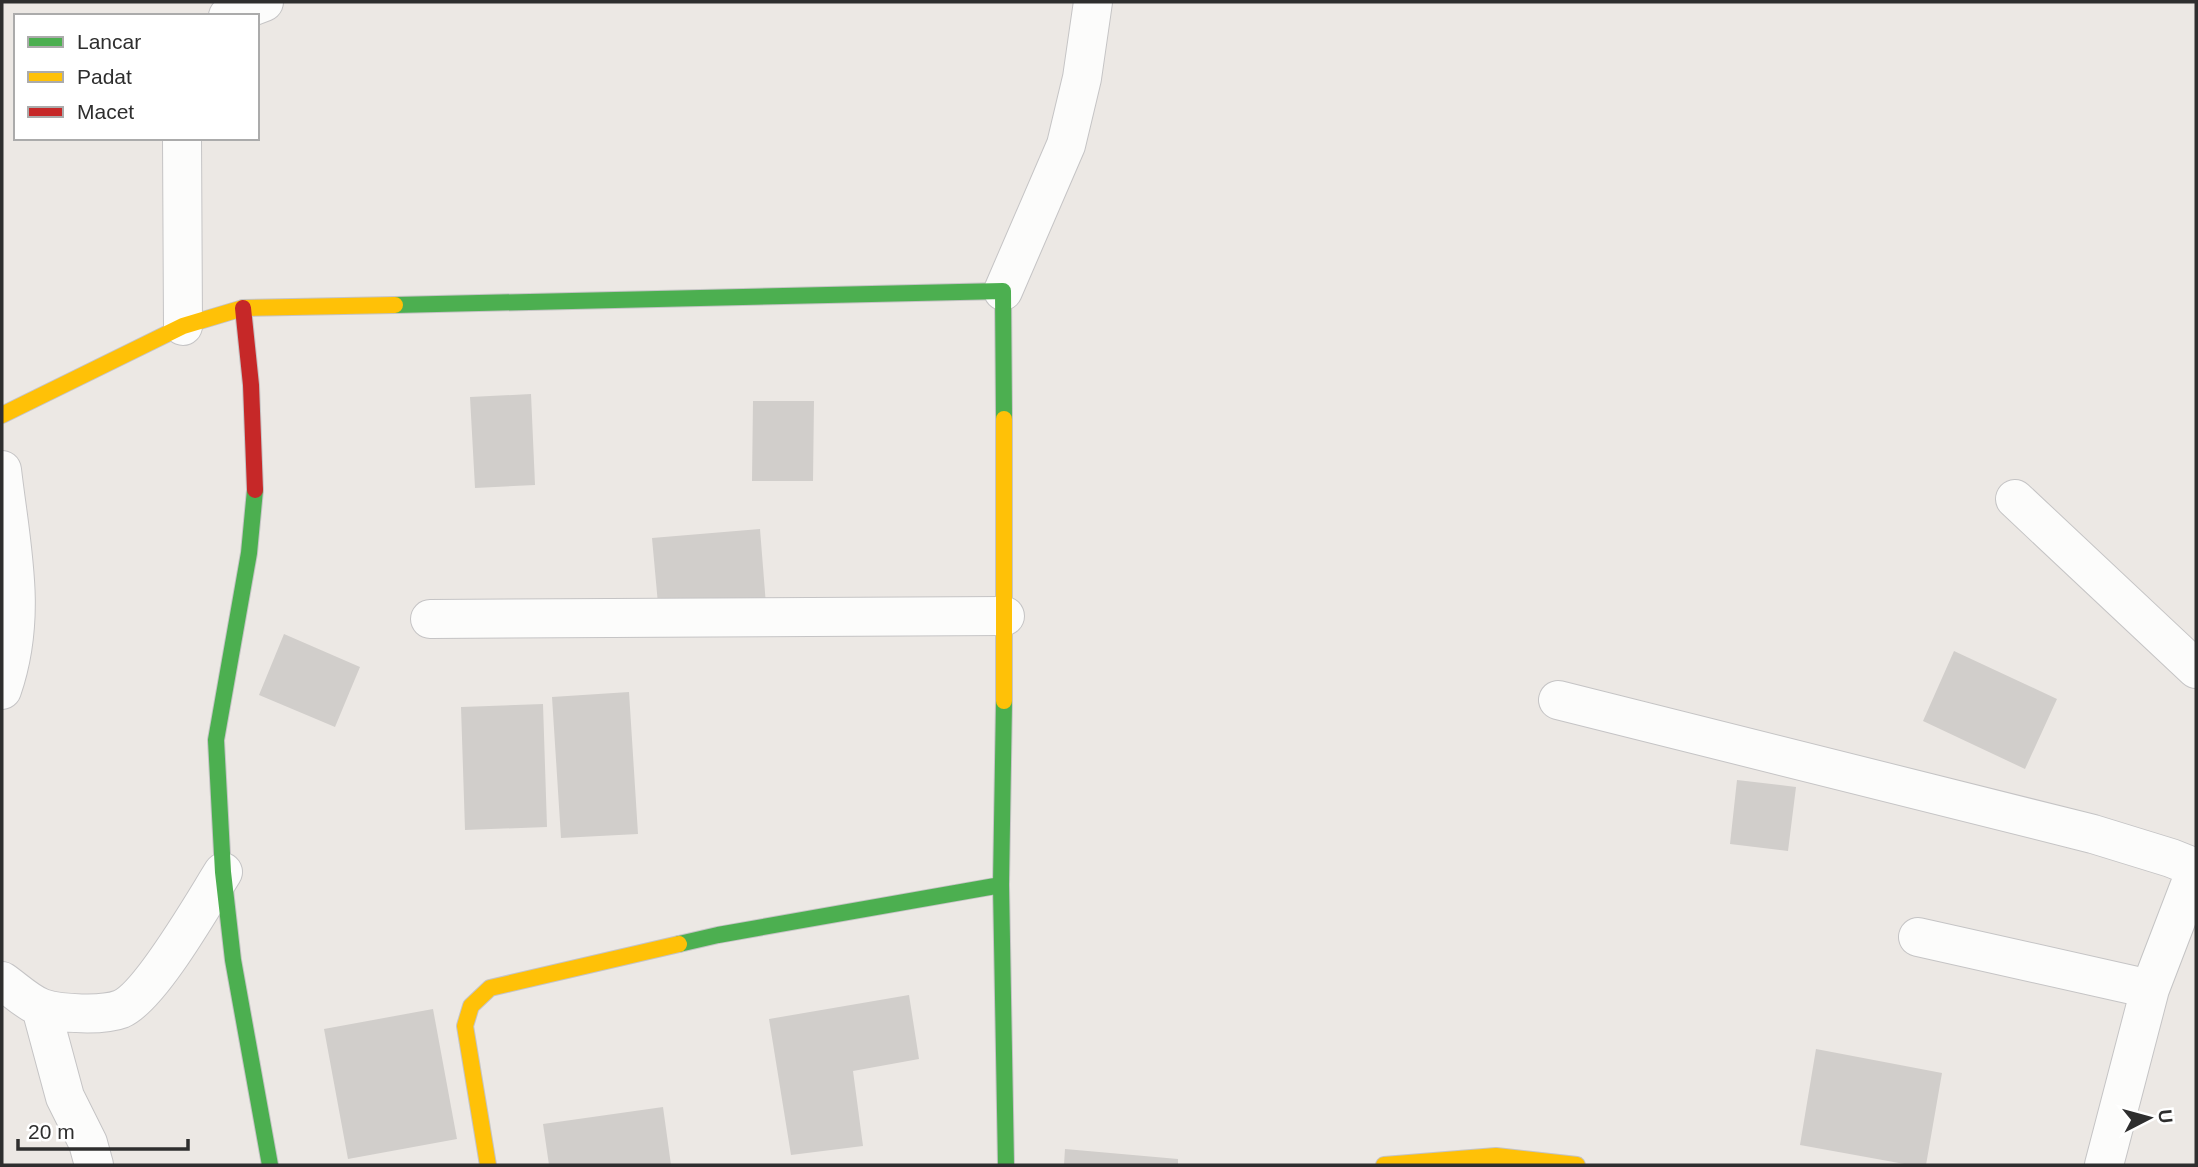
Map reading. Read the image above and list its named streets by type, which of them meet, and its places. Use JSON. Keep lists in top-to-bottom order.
{
  "legend": ["Lancar", "Padat", "Macet"],
  "scale_bar": "20 m",
  "north": "right"
}
